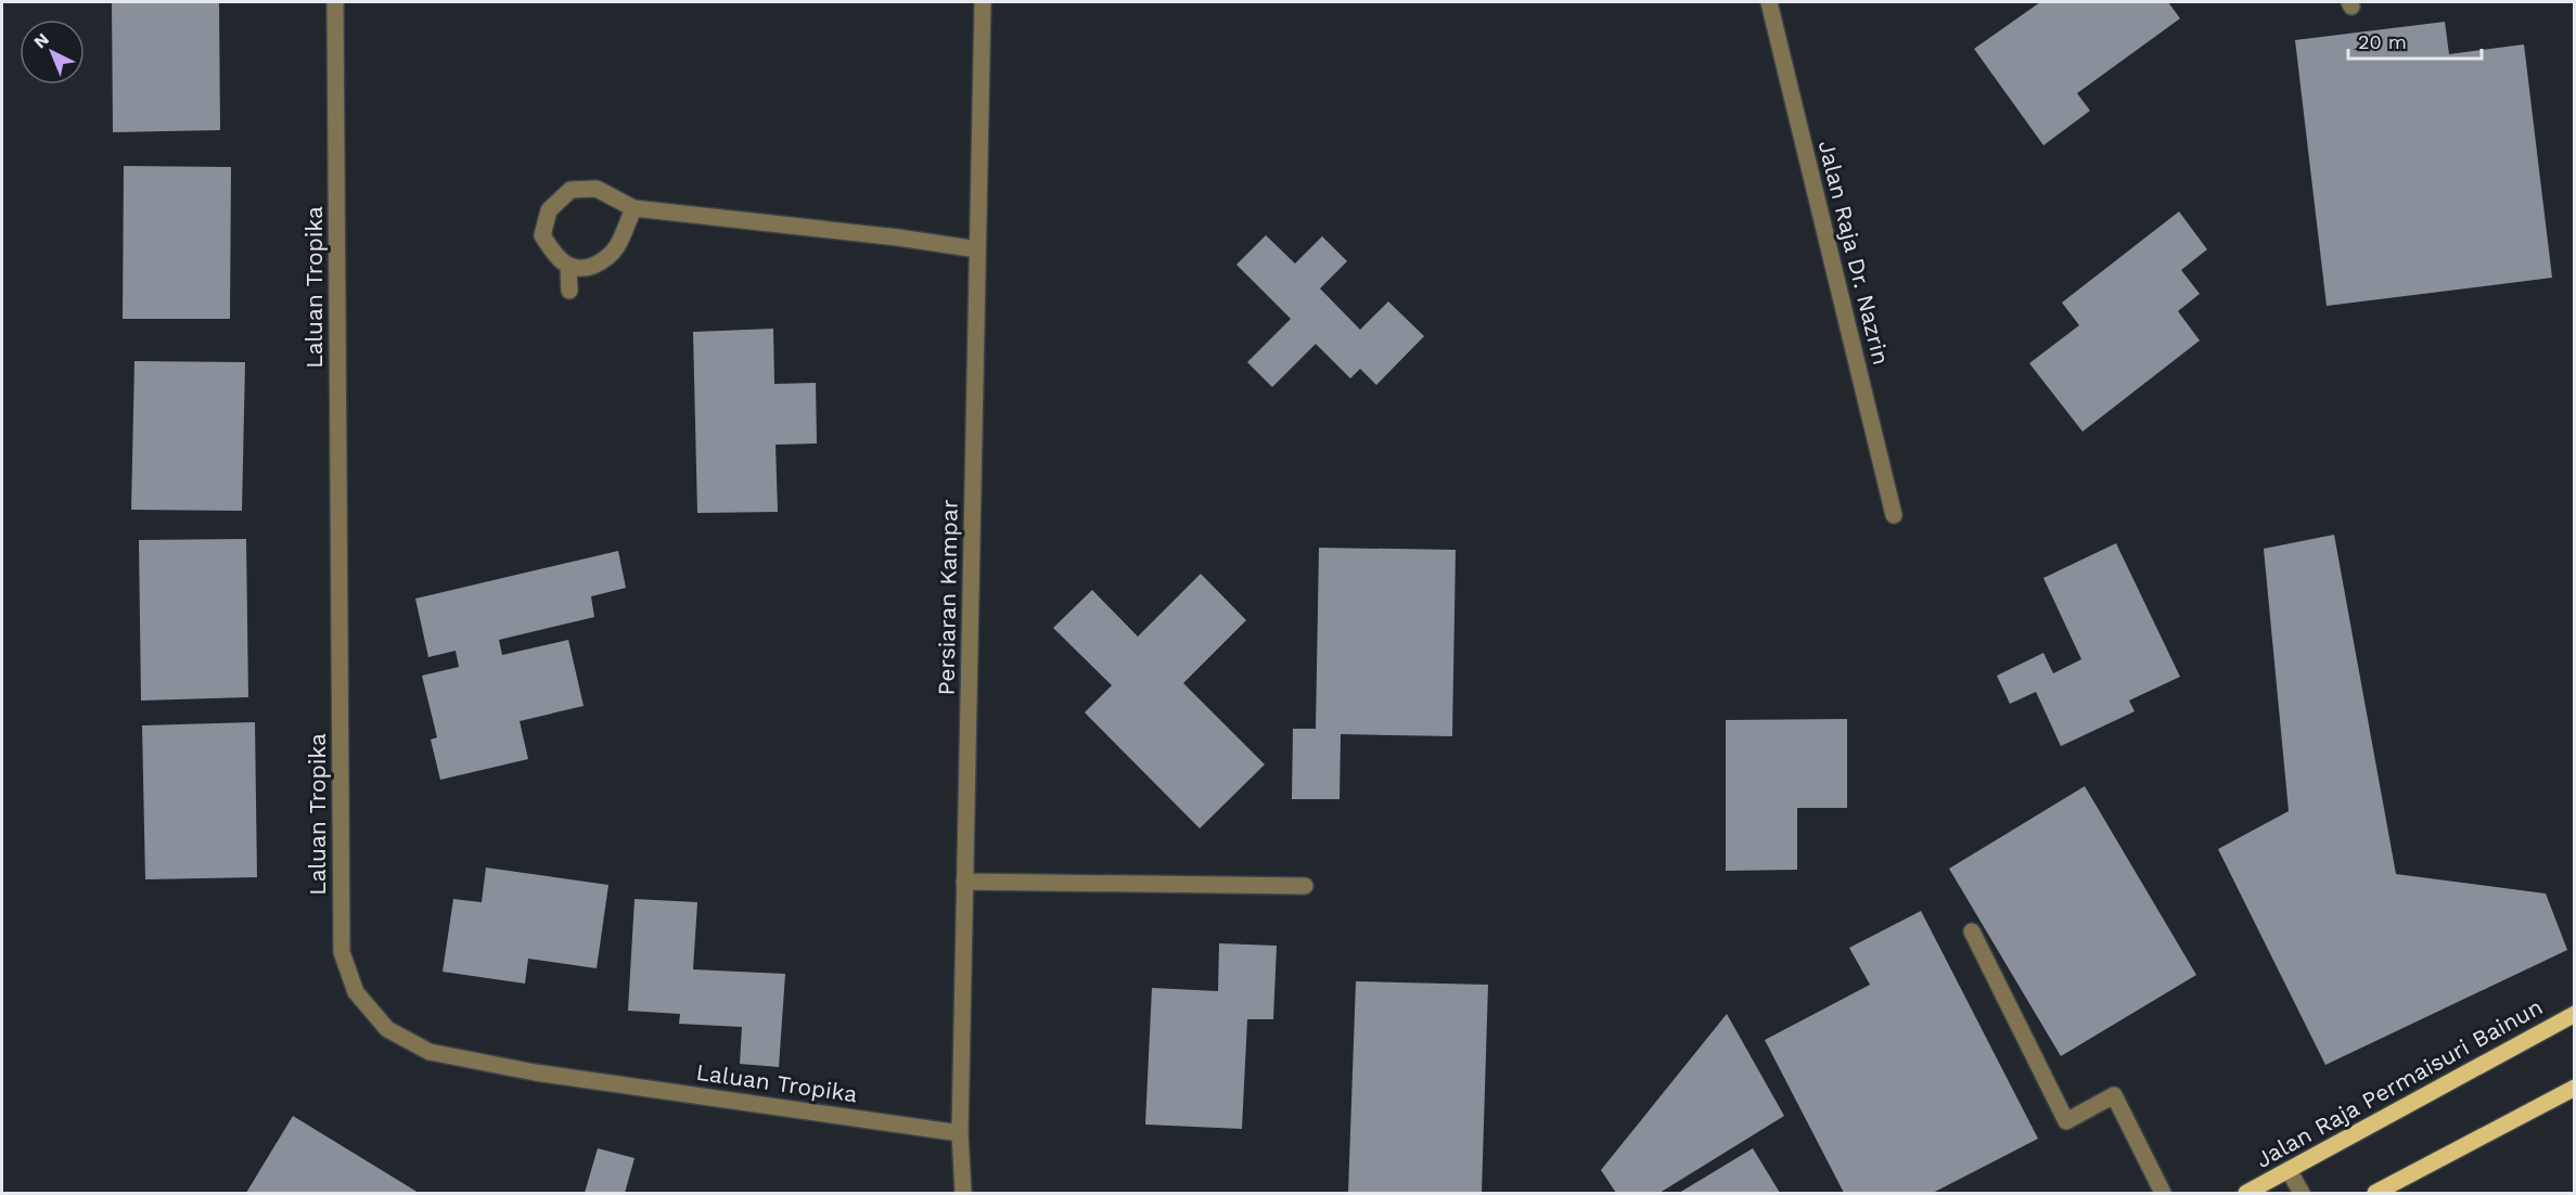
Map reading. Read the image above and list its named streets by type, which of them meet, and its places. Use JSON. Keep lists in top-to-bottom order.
{
  "streets": {
    "main road": ["Jalan Raja Permaisuri Bainun"],
    "street": ["Jalan Raja Dr. Nazrin", "Laluan Tropika", "Persiaran Kampar"]
  },
  "crossings": [
    ["Laluan Tropika", "Persiaran Kampar"]
  ],
  "scale_bar": "20 m",
  "north": "top left"
}
